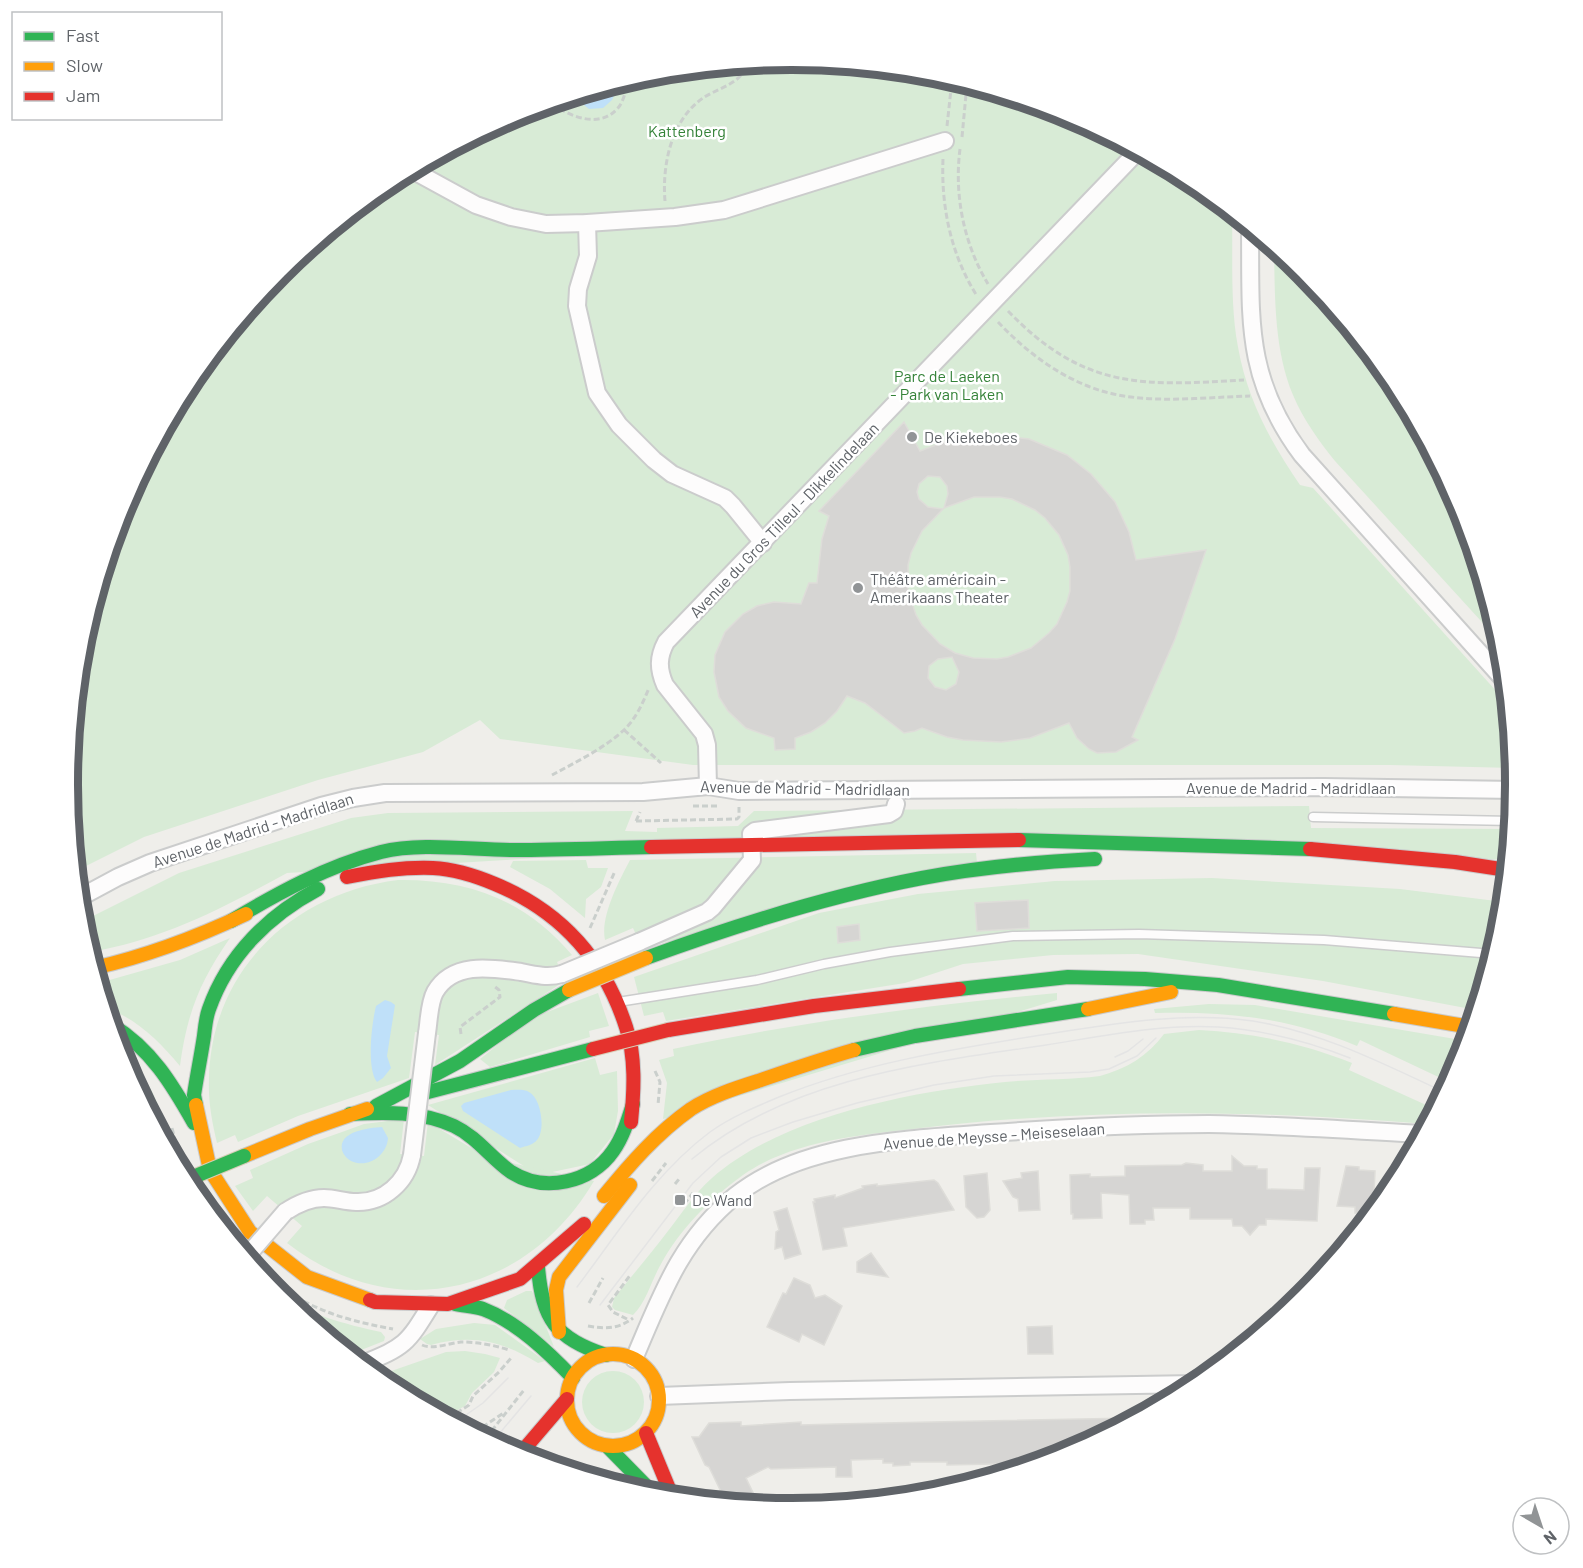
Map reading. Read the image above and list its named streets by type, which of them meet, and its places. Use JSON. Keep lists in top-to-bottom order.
{
  "streets": {
    "street": ["Avenue du Gros Tilleul - Dikkelindelaan", "Avenue de Madrid - Madridlaan", "Avenue de Meysse - Meiseselaan"]
  },
  "parks": ["Kattenberg", "Parc de Laeken - Park van Laken"],
  "places": {
    "other": ["De Kiekeboes", "Théâtre américain - Amerikaans Theater"],
    "transit": ["De Wand"]
  },
  "legend": ["Fast", "Slow", "Jam"],
  "north": "bottom right"
}
